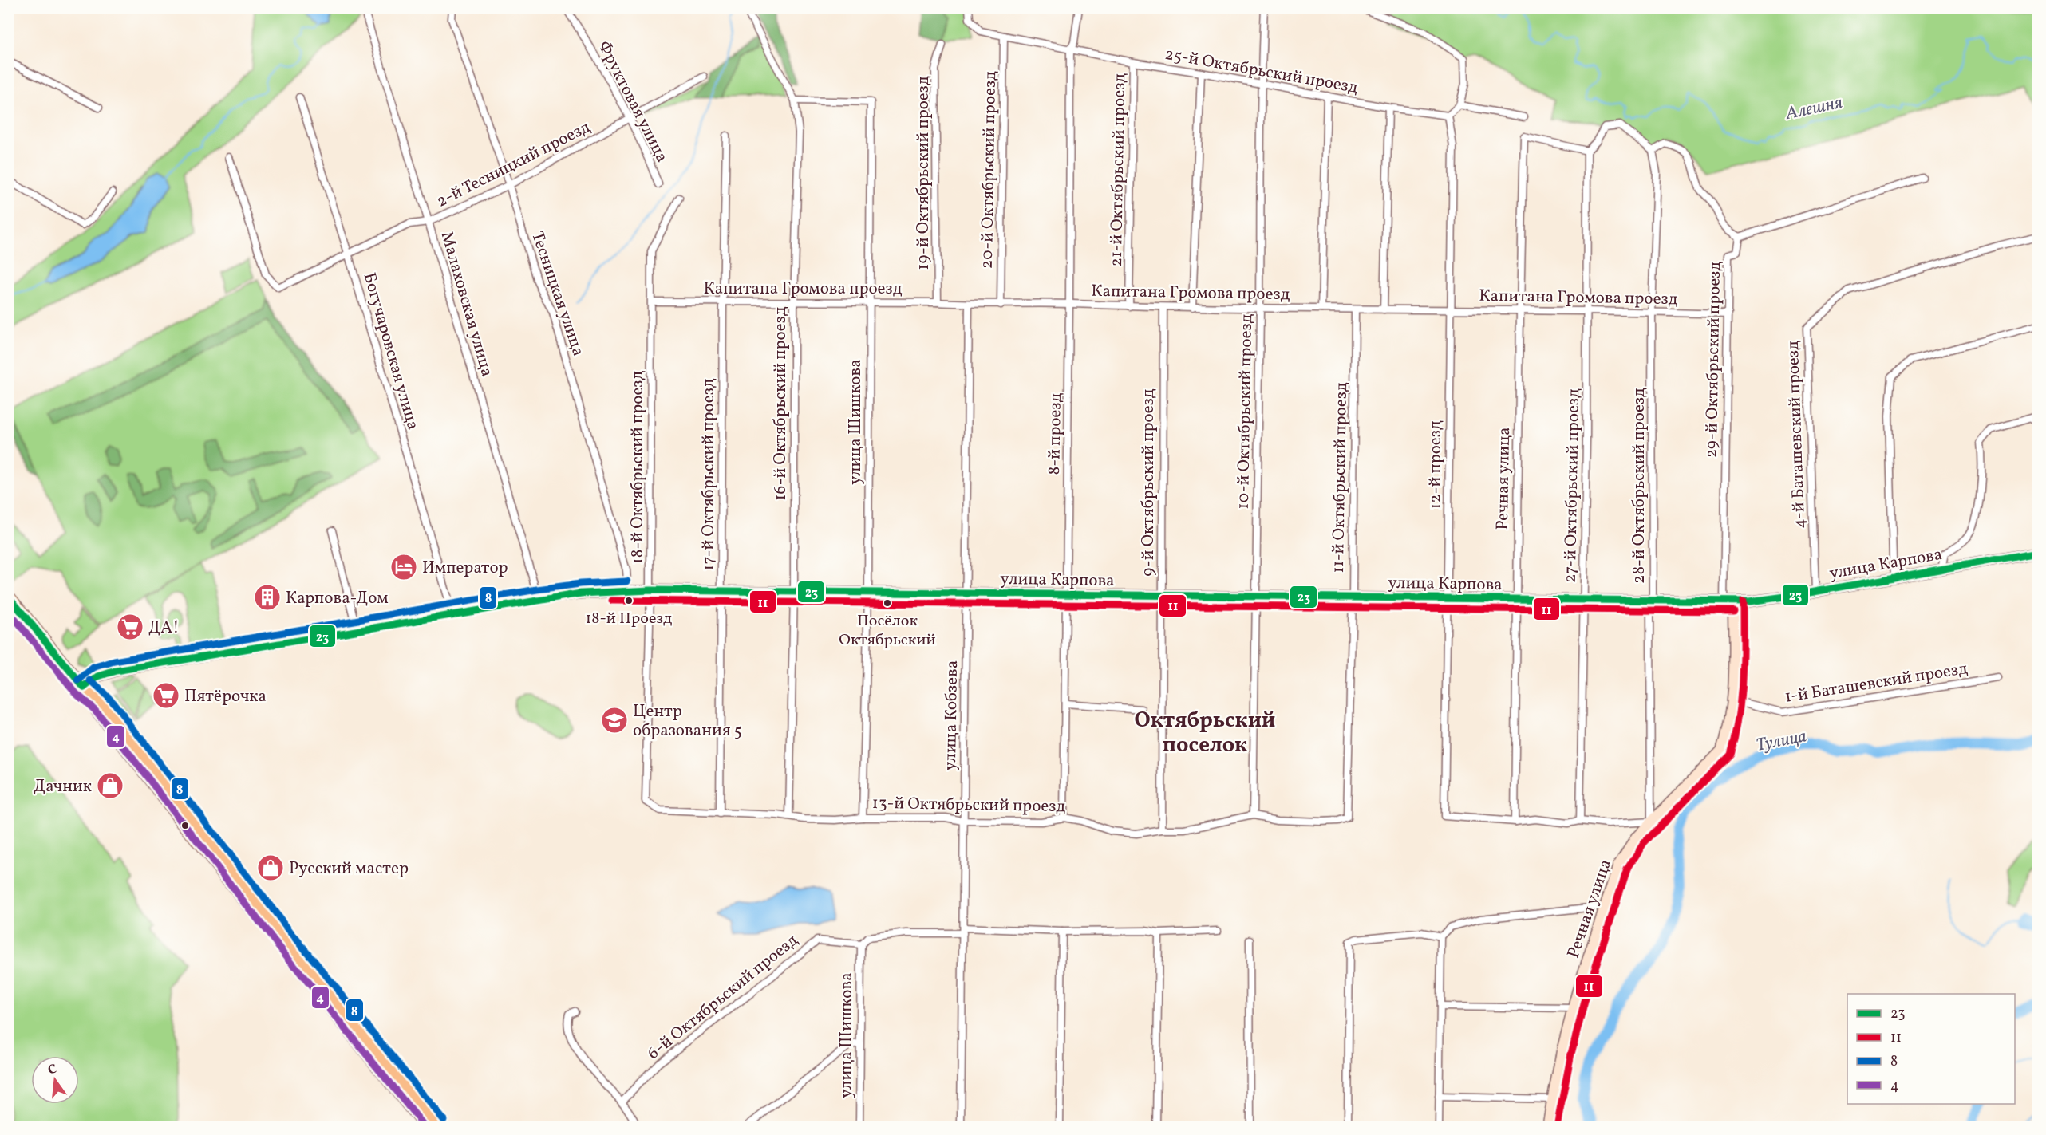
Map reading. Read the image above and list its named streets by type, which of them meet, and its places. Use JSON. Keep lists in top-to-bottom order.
{
  "streets": {
    "main road": ["29-й Октябрьский проезд", "Речная улица", "улица Карпова"],
    "street": [
      "25-й Октябрьский проезд",
      "Фруктовая улица",
      "2-й Тесницкий проезд",
      "20-й Октябрьский проезд",
      "21-й Октябрьский проезд",
      "19-й Октябрьский проезд",
      "Капитана Громова проезд",
      "Тесницкая улица",
      "Малаховская улица",
      "Богучаровская улица",
      "16-й Октябрьский проезд",
      "10-й Октябрьский проезд",
      "улица Шишкова",
      "8-й проезд",
      "4-й Баташевский проезд",
      "12-й проезд",
      "18-й Октябрьский проезд",
      "17-й Октябрьский проезд",
      "11-й Октябрьский проезд",
      "9-й Октябрьский проезд",
      "27-й Октябрьский проезд",
      "28-й Октябрьский проезд",
      "1-й Баташевский проезд",
      "улица Кобзева",
      "13-й Октябрьский проезд",
      "6-й Октябрьский проезд"
    ]
  },
  "crossings": [
    ["25-й Октябрьский проезд", "20-й Октябрьский проезд"],
    ["25-й Октябрьский проезд", "21-й Октябрьский проезд"],
    ["25-й Октябрьский проезд", "10-й Октябрьский проезд"],
    ["25-й Октябрьский проезд", "8-й проезд"],
    ["25-й Октябрьский проезд", "12-й проезд"],
    ["Фруктовая улица", "2-й Тесницкий проезд"],
    ["2-й Тесницкий проезд", "Тесницкая улица"],
    ["2-й Тесницкий проезд", "Малаховская улица"],
    ["2-й Тесницкий проезд", "Богучаровская улица"],
    ["20-й Октябрьский проезд", "Капитана Громова проезд"],
    ["21-й Октябрьский проезд", "Капитана Громова проезд"],
    ["19-й Октябрьский проезд", "Капитана Громова проезд"],
    ["Капитана Громова проезд", "29-й Октябрьский проезд"],
    ["Капитана Громова проезд", "16-й Октябрьский проезд"],
    ["Капитана Громова проезд", "10-й Октябрьский проезд"],
    ["Капитана Громова проезд", "улица Шишкова"],
    ["Капитана Громова проезд", "8-й проезд"],
    ["Капитана Громова проезд", "12-й проезд"],
    ["Капитана Громова проезд", "18-й Октябрьский проезд"],
    ["Капитана Громова проезд", "17-й Октябрьский проезд"],
    ["Капитана Громова проезд", "11-й Октябрьский проезд"],
    ["Капитана Громова проезд", "Речная улица"],
    ["Капитана Громова проезд", "9-й Октябрьский проезд"],
    ["Капитана Громова проезд", "27-й Октябрьский проезд"],
    ["Капитана Громова проезд", "28-й Октябрьский проезд"],
    ["Капитана Громова проезд", "улица Кобзева"],
    ["Тесницкая улица", "улица Карпова"],
    ["Малаховская улица", "улица Карпова"],
    ["Богучаровская улица", "улица Карпова"],
    ["29-й Октябрьский проезд", "Речная улица"],
    ["29-й Октябрьский проезд", "28-й Октябрьский проезд"],
    ["29-й Октябрьский проезд", "улица Карпова"],
    ["29-й Октябрьский проезд", "1-й Баташевский проезд"],
    ["16-й Октябрьский проезд", "улица Шишкова"],
    ["16-й Октябрьский проезд", "улица Карпова"],
    ["16-й Октябрьский проезд", "13-й Октябрьский проезд"],
    ["10-й Октябрьский проезд", "улица Карпова"],
    ["10-й Октябрьский проезд", "13-й Октябрьский проезд"],
    ["улица Шишкова", "улица Карпова"],
    ["улица Шишкова", "13-й Октябрьский проезд"],
    ["улица Шишкова", "6-й Октябрьский проезд"],
    ["8-й проезд", "улица Карпова"],
    ["8-й проезд", "13-й Октябрьский проезд"],
    ["4-й Баташевский проезд", "улица Карпова"],
    ["12-й проезд", "Речная улица"],
    ["12-й проезд", "улица Карпова"],
    ["18-й Октябрьский проезд", "улица Карпова"],
    ["18-й Октябрьский проезд", "13-й Октябрьский проезд"],
    ["17-й Октябрьский проезд", "улица Карпова"],
    ["17-й Октябрьский проезд", "13-й Октябрьский проезд"],
    ["11-й Октябрьский проезд", "улица Карпова"],
    ["11-й Октябрьский проезд", "13-й Октябрьский проезд"],
    ["Речная улица", "27-й Октябрьский проезд"],
    ["Речная улица", "28-й Октябрьский проезд"],
    ["Речная улица", "улица Карпова"],
    ["9-й Октябрьский проезд", "улица Карпова"],
    ["9-й Октябрьский проезд", "13-й Октябрьский проезд"],
    ["27-й Октябрьский проезд", "улица Карпова"],
    ["28-й Октябрьский проезд", "улица Карпова"],
    ["улица Карпова", "улица Кобзева"],
    ["улица Кобзева", "13-й Октябрьский проезд"],
    ["улица Кобзева", "6-й Октябрьский проезд"]
  ],
  "districts": ["Октябрьский поселок"],
  "water": ["Алешня", "Тулица"],
  "places": {
    "hotel": ["Император"],
    "building": ["Карпова-Дом"],
    "other": ["18-й Проезд", "Посёлок Октябрьский"],
    "supermarket": ["ДА!", "Пятёрочка"],
    "school or university": ["Центр образования 5"],
    "shop": ["Дачник", "Русский мастер"]
  },
  "lines": [
    "transit line 23",
    "transit line 8",
    "transit line 11",
    "transit line 4"
  ],
  "legend": [
    "23",
    "11",
    "8",
    "4"
  ],
  "north": "top"
}
